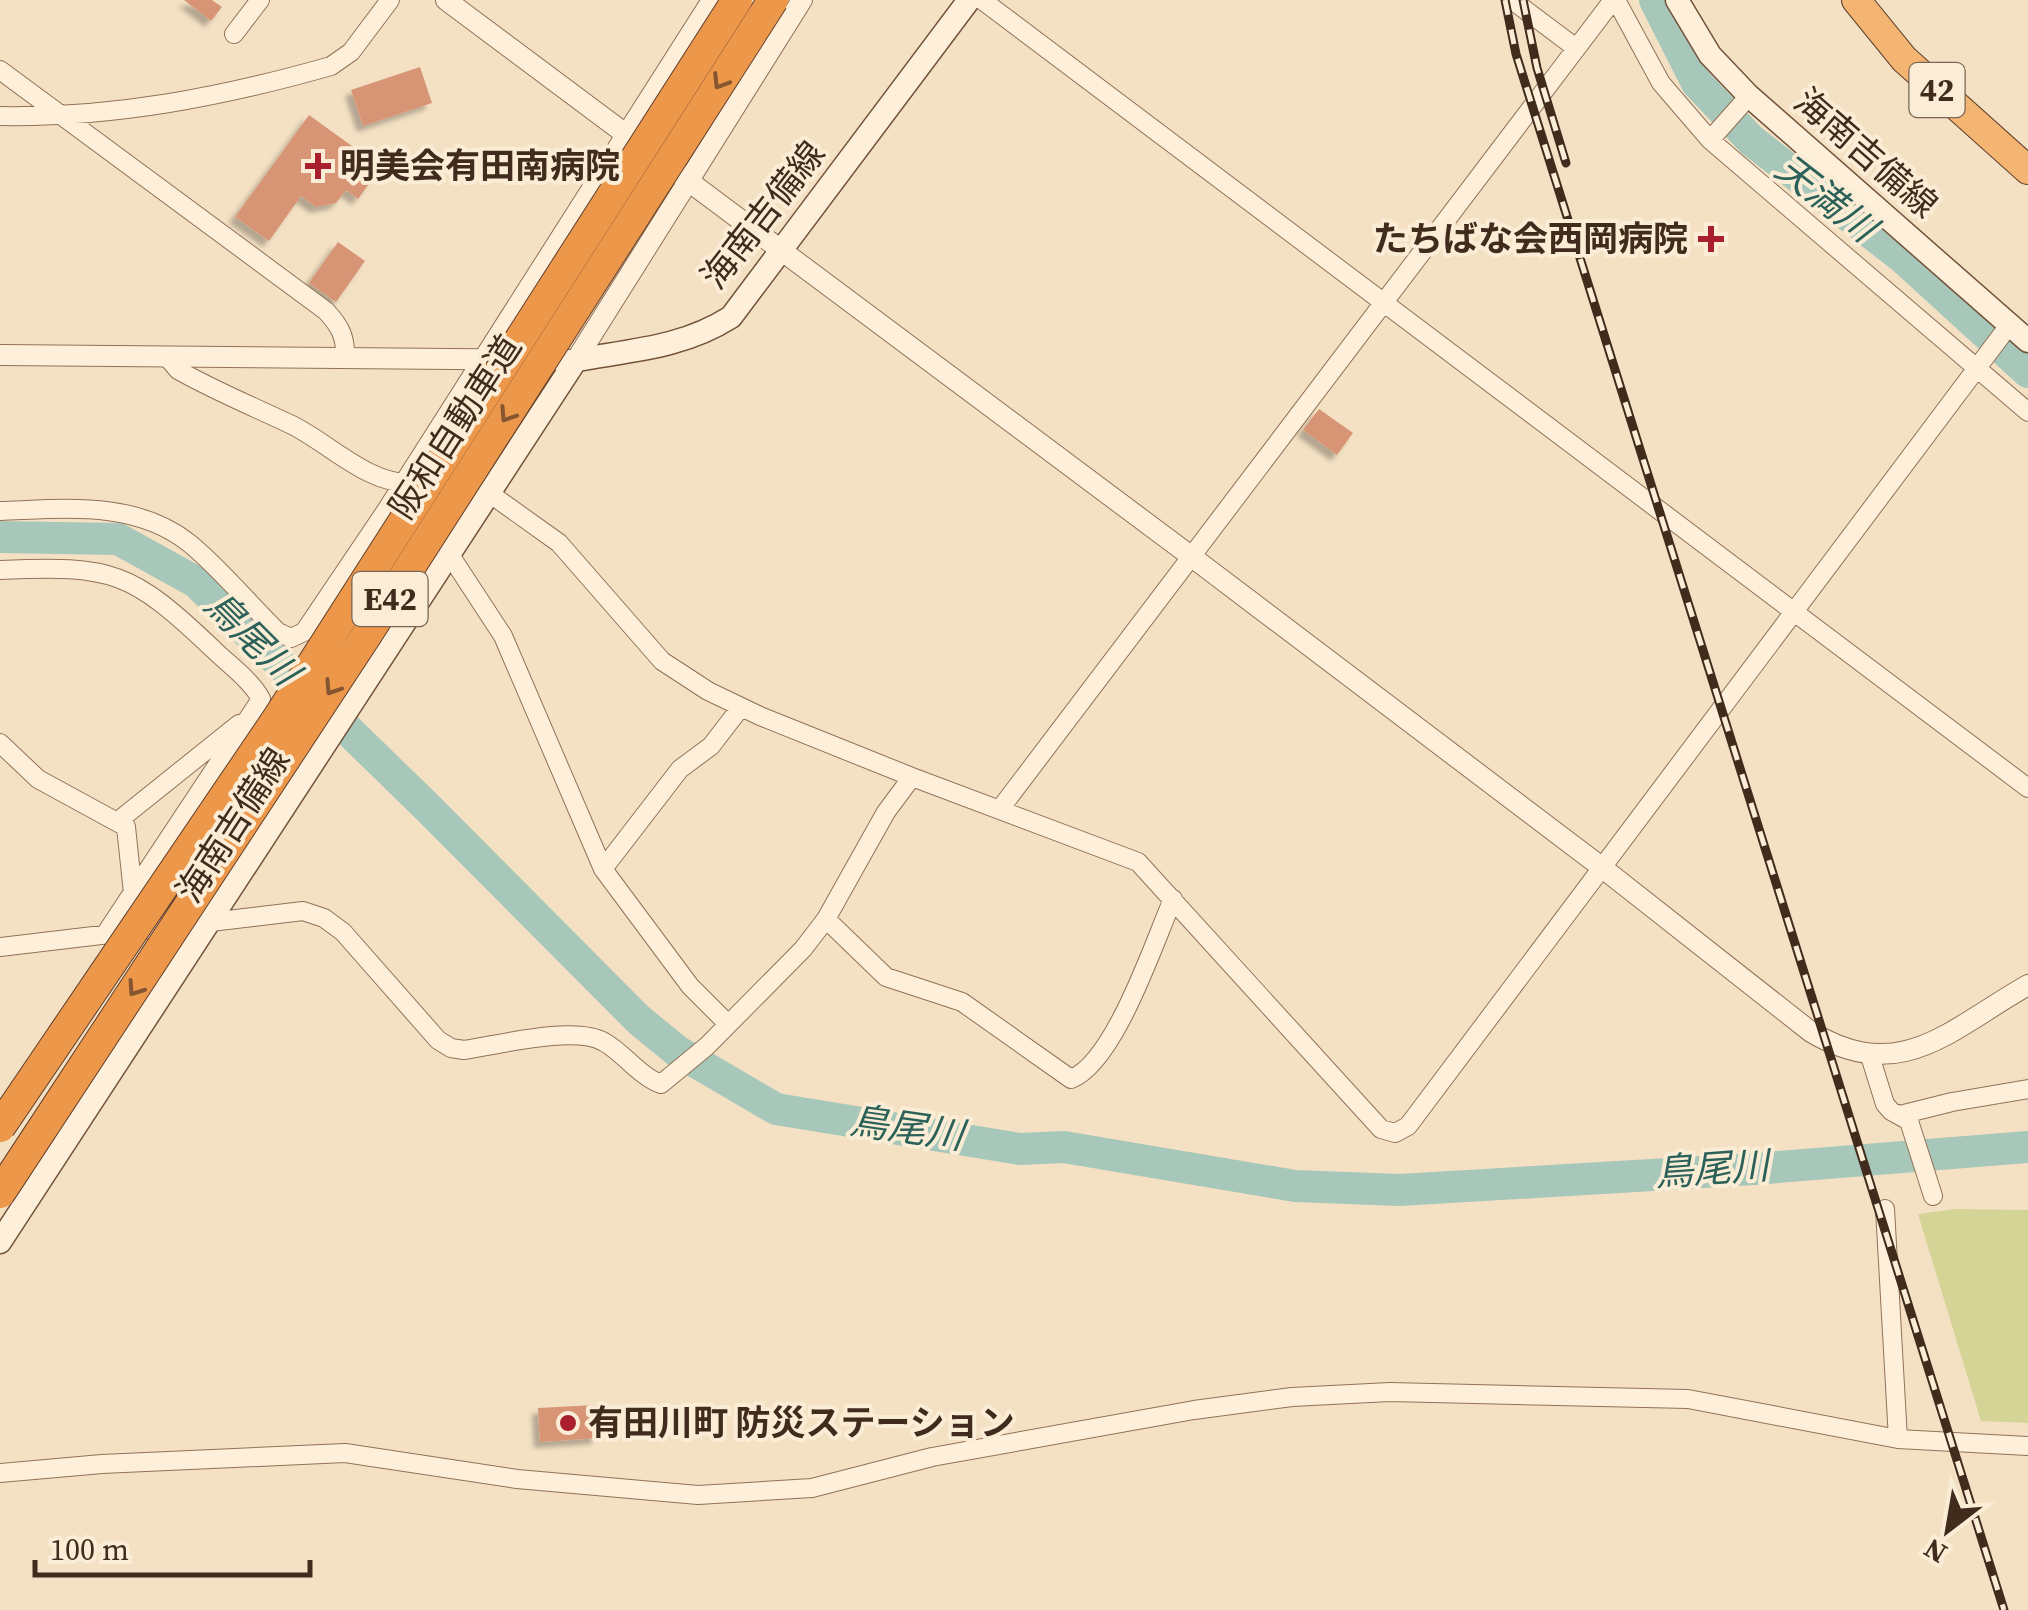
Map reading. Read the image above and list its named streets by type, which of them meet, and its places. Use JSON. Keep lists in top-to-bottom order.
{
  "streets": {
    "highway": ["42", "阪和自動車道", "E42"],
    "main road": ["海南吉備線"]
  },
  "water": ["天満川", "鳥尾川"],
  "places": {
    "health": ["明美会有田南病院", "たちばな会西岡病院"],
    "other": ["有田川町 防災ステーション"]
  },
  "scale_bar": "100 m",
  "north": "bottom left"
}
